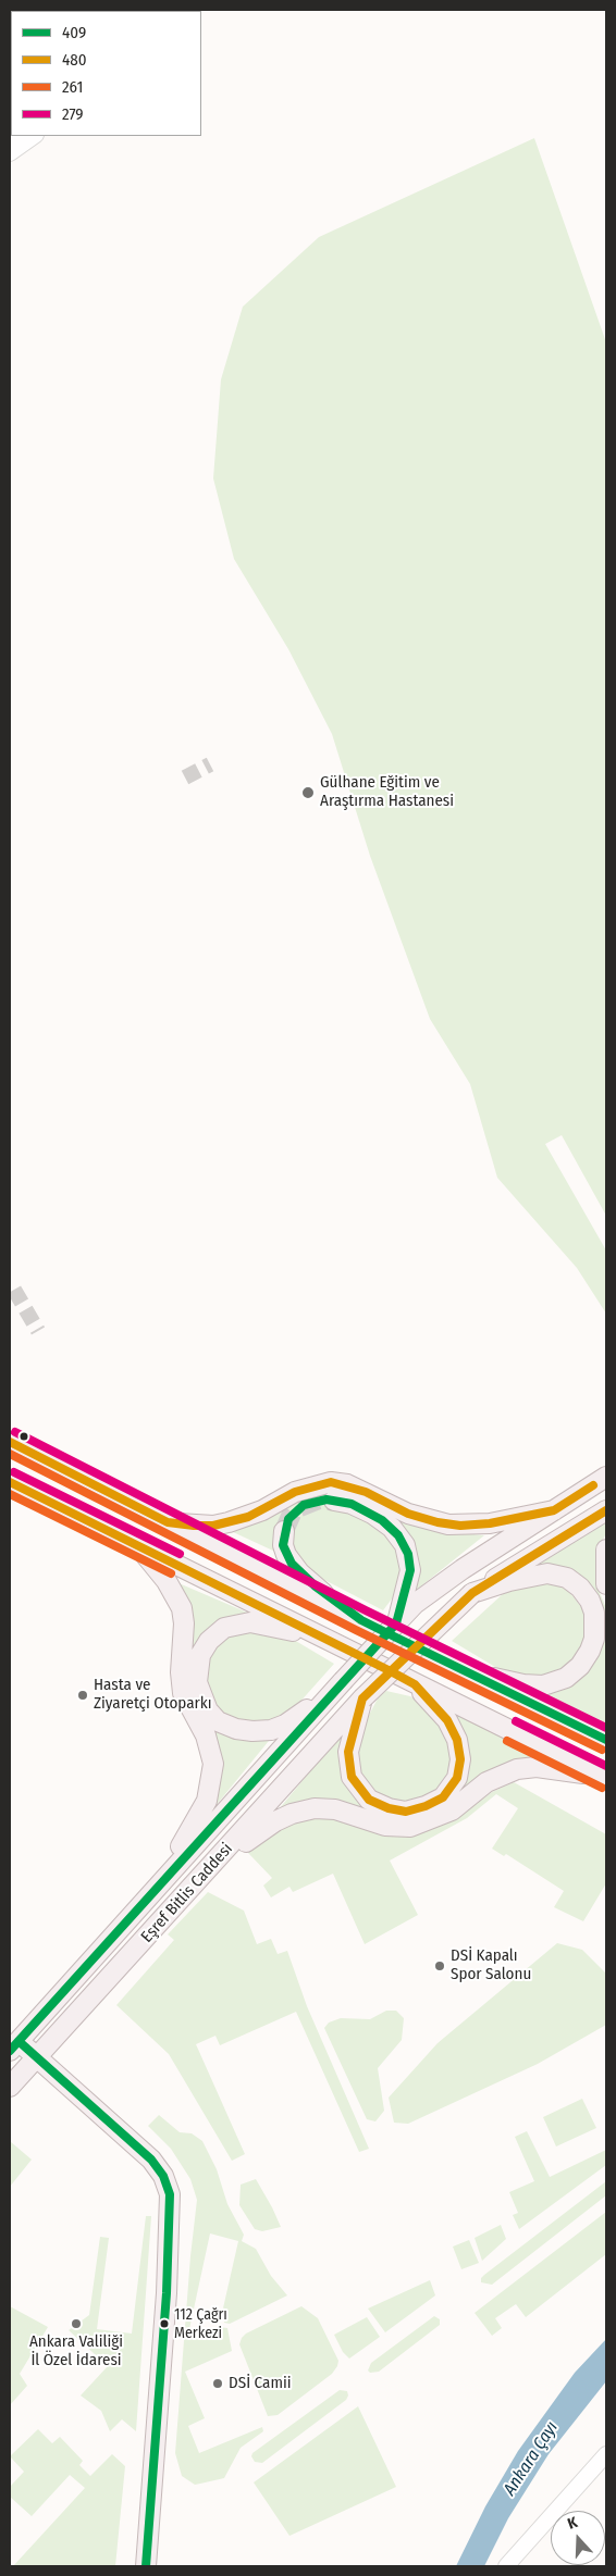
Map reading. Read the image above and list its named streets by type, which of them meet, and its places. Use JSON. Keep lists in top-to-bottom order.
{
  "streets": {
    "main road": ["Eşref Bitlis Caddesi"]
  },
  "water": ["Ankara Çayı"],
  "places": [
    "Gülhane Eğitim ve Araştırma Hastanesi",
    "Hasta ve Ziyaretçi Otoparkı",
    "DSİ Kapalı Spor Salonu",
    "Ankara Valiliği İl Özel İdaresi",
    "112 Çağrı Merkezi",
    "DSİ Camii"
  ],
  "lines": [
    "transit line 279",
    "transit line 480",
    "transit line 261",
    "transit line 409"
  ],
  "legend": [
    "409",
    "480",
    "261",
    "279"
  ],
  "north": "top"
}
